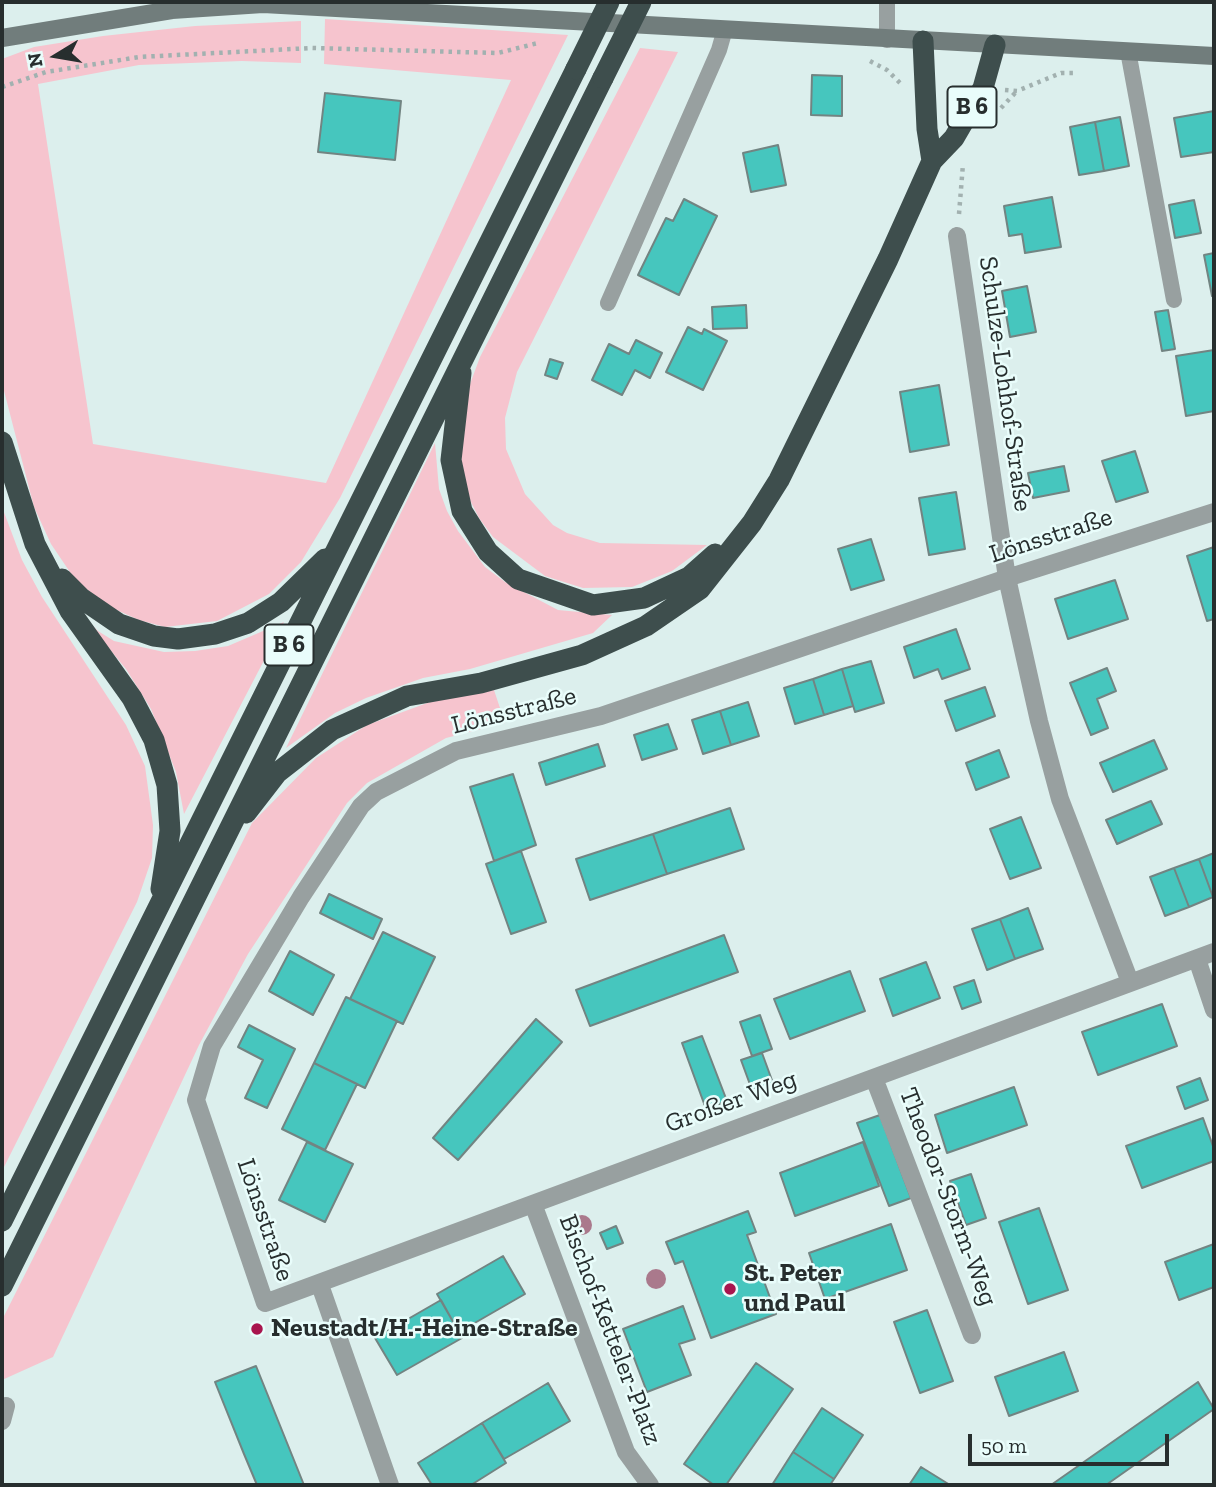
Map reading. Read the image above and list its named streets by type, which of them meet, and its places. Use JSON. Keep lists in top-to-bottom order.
{
  "streets": {
    "highway": ["B 6"],
    "street": [
      "Schulze-Lohhof-Straße",
      "Lönsstraße",
      "Großer Weg",
      "Theodor-Storm-Weg",
      "Bischof-Ketteler-Platz"
    ]
  },
  "crossings": [
    ["Schulze-Lohhof-Straße", "Lönsstraße"],
    ["Schulze-Lohhof-Straße", "Großer Weg"],
    ["Lönsstraße", "Großer Weg"],
    ["Großer Weg", "Theodor-Storm-Weg"],
    ["Großer Weg", "Bischof-Ketteler-Platz"]
  ],
  "places": ["St. Peter und Paul", "Neustadt/H.-Heine-Straße"],
  "scale_bar": "50 m",
  "north": "left"
}
